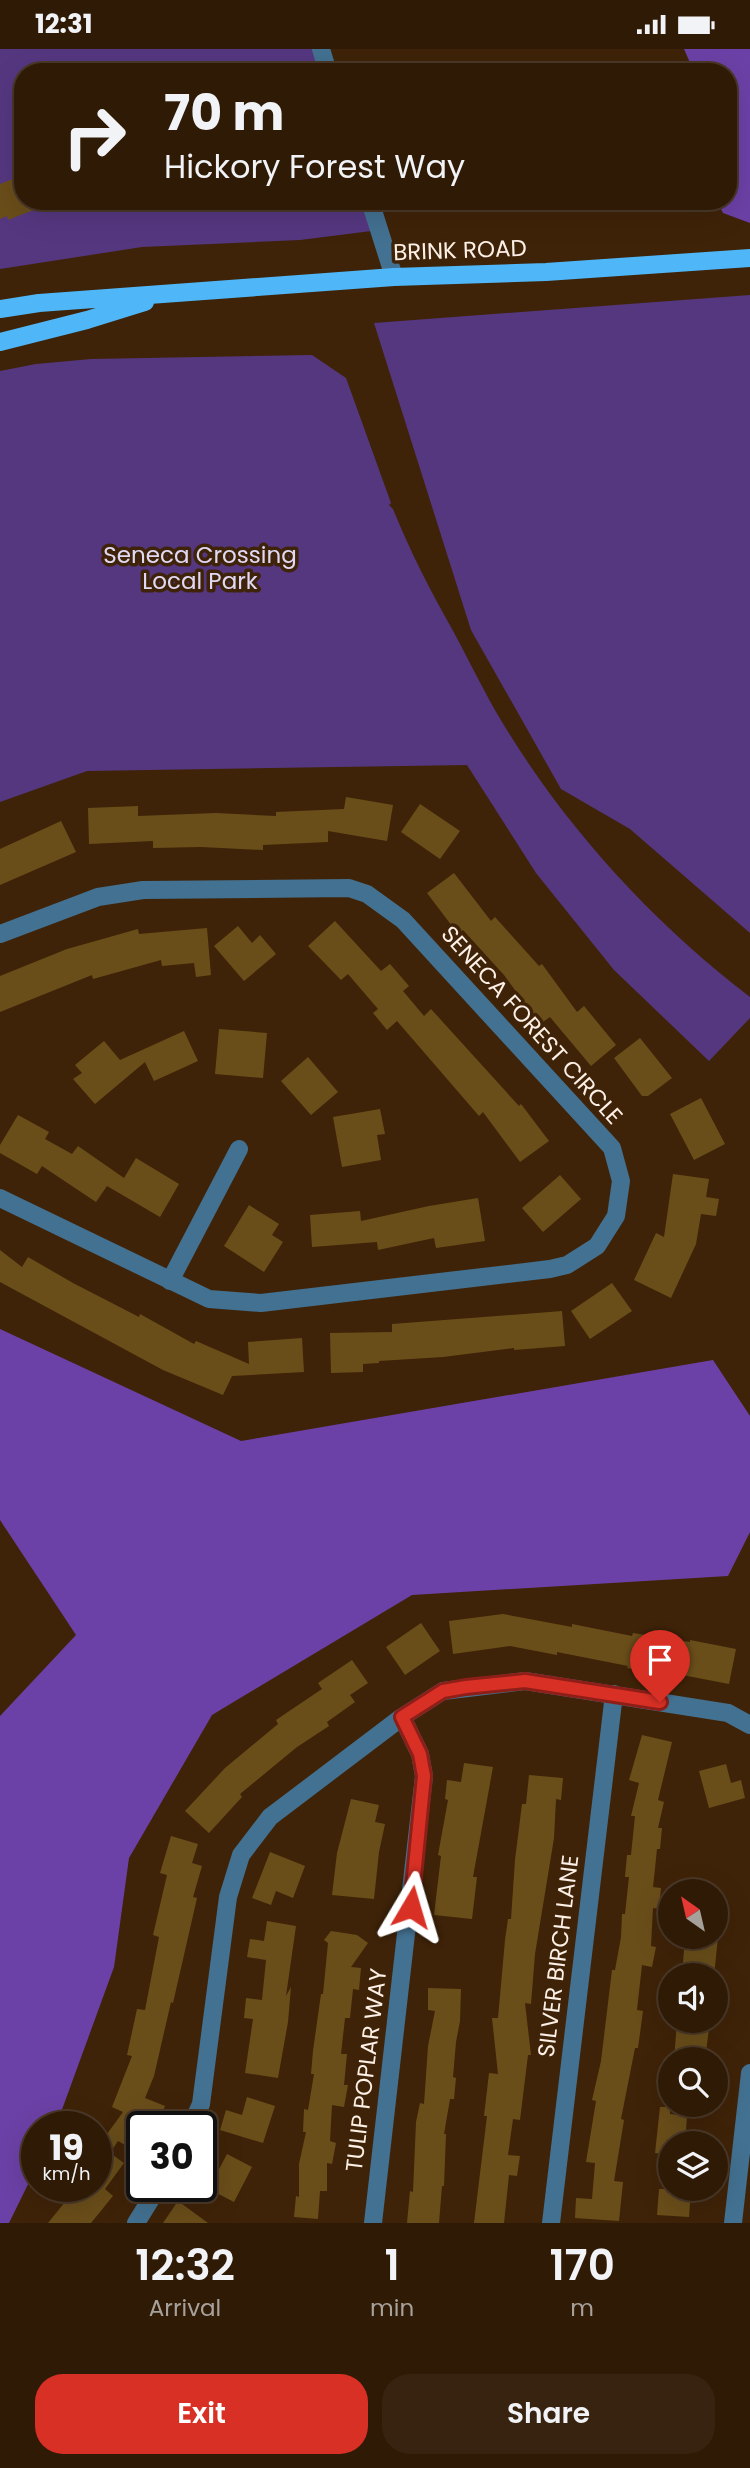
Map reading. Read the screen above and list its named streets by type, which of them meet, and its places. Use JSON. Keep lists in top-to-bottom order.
{
  "streets": {
    "main road": ["BRINK ROAD"],
    "street": ["SENECA FOREST CIRCLE", "SILVER BIRCH LANE", "TULIP POPLAR WAY"]
  },
  "parks": ["Seneca Crossing Local Park"],
  "north": "top left",
  "page": {
    "status": "12:31",
    "turn": ["70 m", "Hickory Forest Way"],
    "speed": "19 km/h",
    "limit": "30",
    "eta": [
      "12:32",
      "Arrival",
      "1",
      "min",
      "170",
      "m"
    ],
    "buttons": ["Exit", "Share"]
  }
}
